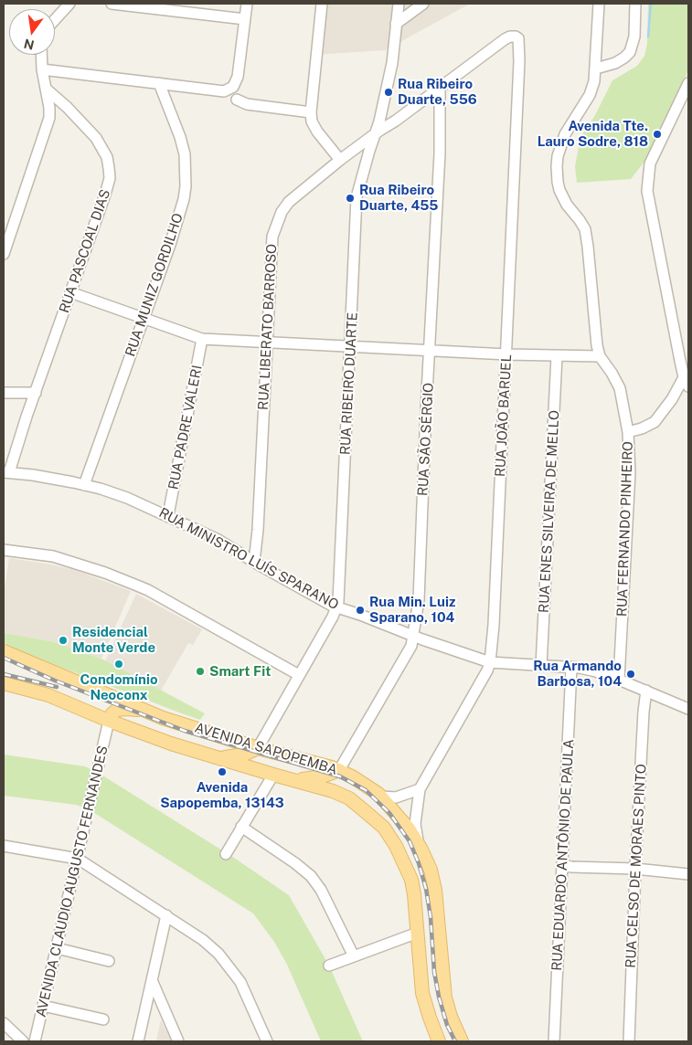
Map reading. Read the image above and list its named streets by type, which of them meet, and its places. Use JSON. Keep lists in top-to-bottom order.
{
  "streets": {
    "main road": ["AVENIDA SAPOPEMBA"],
    "street": [
      "RUA PASCOAL DIAS",
      "RUA MUNIZ GORDILHO",
      "RUA LIBERATO BARROSO",
      "RUA RIBEIRO DUARTE",
      "RUA JOÃO BARUEL",
      "RUA PADRE VALERI",
      "RUA SÃO SÉRGIO",
      "RUA ENES SILVEIRA DE MELLO",
      "RUA FERNANDO PINHEIRO",
      "RUA MINISTRO LUÍS SPARANO",
      "RUA EDUARDO ANTÔNIO DE PAULA",
      "RUA CELSO DE MORAES PINTO",
      "AVENIDA CLAUDIO AUGUSTO FERNANDES"
    ]
  },
  "crossings": [
    ["RUA PASCOAL DIAS", "RUA MINISTRO LUÍS SPARANO"],
    ["RUA MUNIZ GORDILHO", "RUA MINISTRO LUÍS SPARANO"],
    ["RUA LIBERATO BARROSO", "RUA RIBEIRO DUARTE"],
    ["RUA LIBERATO BARROSO", "RUA JOÃO BARUEL"],
    ["RUA LIBERATO BARROSO", "RUA SÃO SÉRGIO"],
    ["RUA LIBERATO BARROSO", "RUA MINISTRO LUÍS SPARANO"],
    ["RUA RIBEIRO DUARTE", "RUA MINISTRO LUÍS SPARANO"],
    ["RUA RIBEIRO DUARTE", "AVENIDA SAPOPEMBA"],
    ["RUA JOÃO BARUEL", "RUA MINISTRO LUÍS SPARANO"],
    ["RUA JOÃO BARUEL", "AVENIDA SAPOPEMBA"],
    ["RUA PADRE VALERI", "RUA MINISTRO LUÍS SPARANO"],
    ["RUA SÃO SÉRGIO", "RUA MINISTRO LUÍS SPARANO"],
    ["RUA SÃO SÉRGIO", "AVENIDA SAPOPEMBA"],
    ["RUA ENES SILVEIRA DE MELLO", "RUA MINISTRO LUÍS SPARANO"],
    ["RUA FERNANDO PINHEIRO", "RUA MINISTRO LUÍS SPARANO"],
    ["RUA MINISTRO LUÍS SPARANO", "RUA EDUARDO ANTÔNIO DE PAULA"],
    ["RUA MINISTRO LUÍS SPARANO", "RUA CELSO DE MORAES PINTO"],
    ["AVENIDA SAPOPEMBA", "AVENIDA CLAUDIO AUGUSTO FERNANDES"]
  ],
  "places": [
    "Rua Ribeiro Duarte, 556",
    "Avenida Tte. Lauro Sodre, 818",
    "Rua Ribeiro Duarte, 455",
    "Rua Min. Luiz Sparano, 104",
    "Residencial Monte Verde",
    "Condomínio Neoconx",
    "Smart Fit",
    "Rua Armando Barbosa, 104",
    "Avenida Sapopemba, 13143"
  ],
  "north": "bottom"
}
